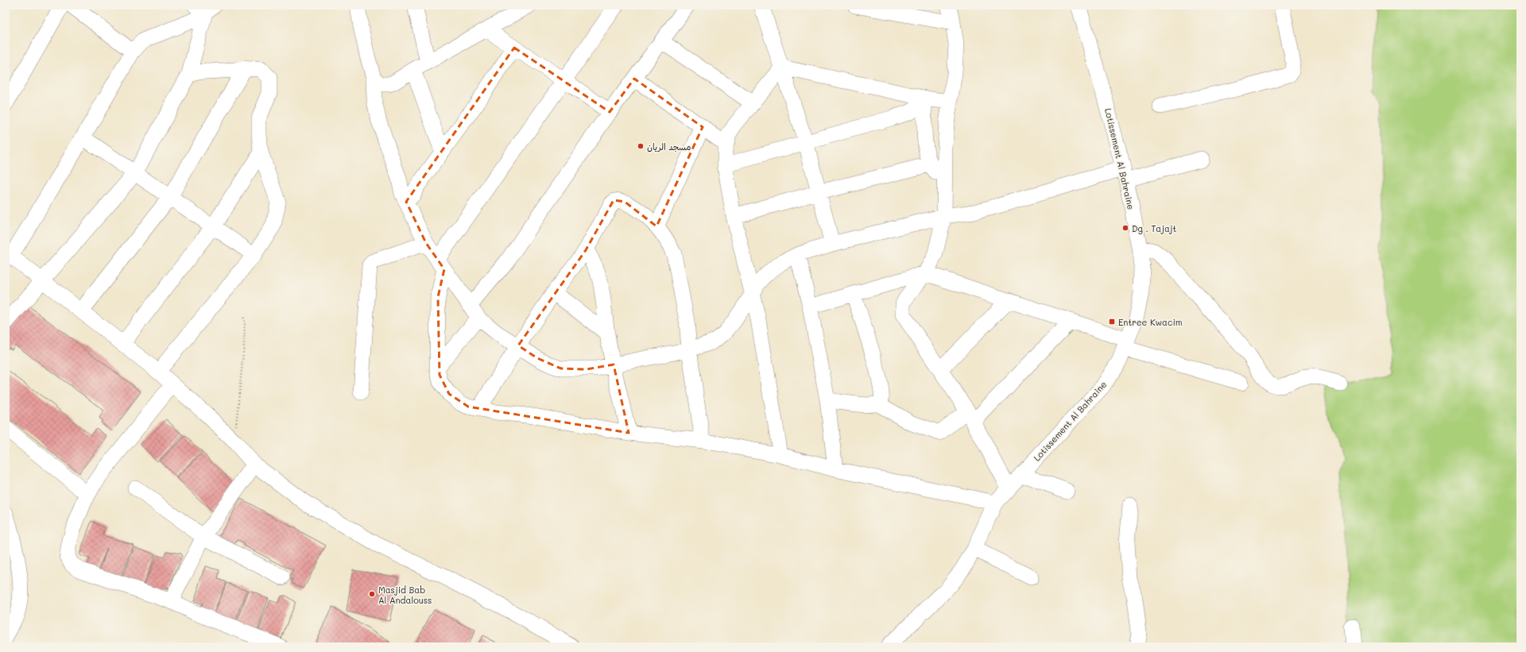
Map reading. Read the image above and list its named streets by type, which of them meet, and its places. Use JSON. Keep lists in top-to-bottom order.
{
  "streets": {
    "street": ["Lotissement Al Bahraine"]
  },
  "places": {
    "other": ["مسجد الريان", "Dg . Tajajt", "Masjid Bab Al Andalouss"],
    "transit": ["Entree Kwacim"]
  }
}
